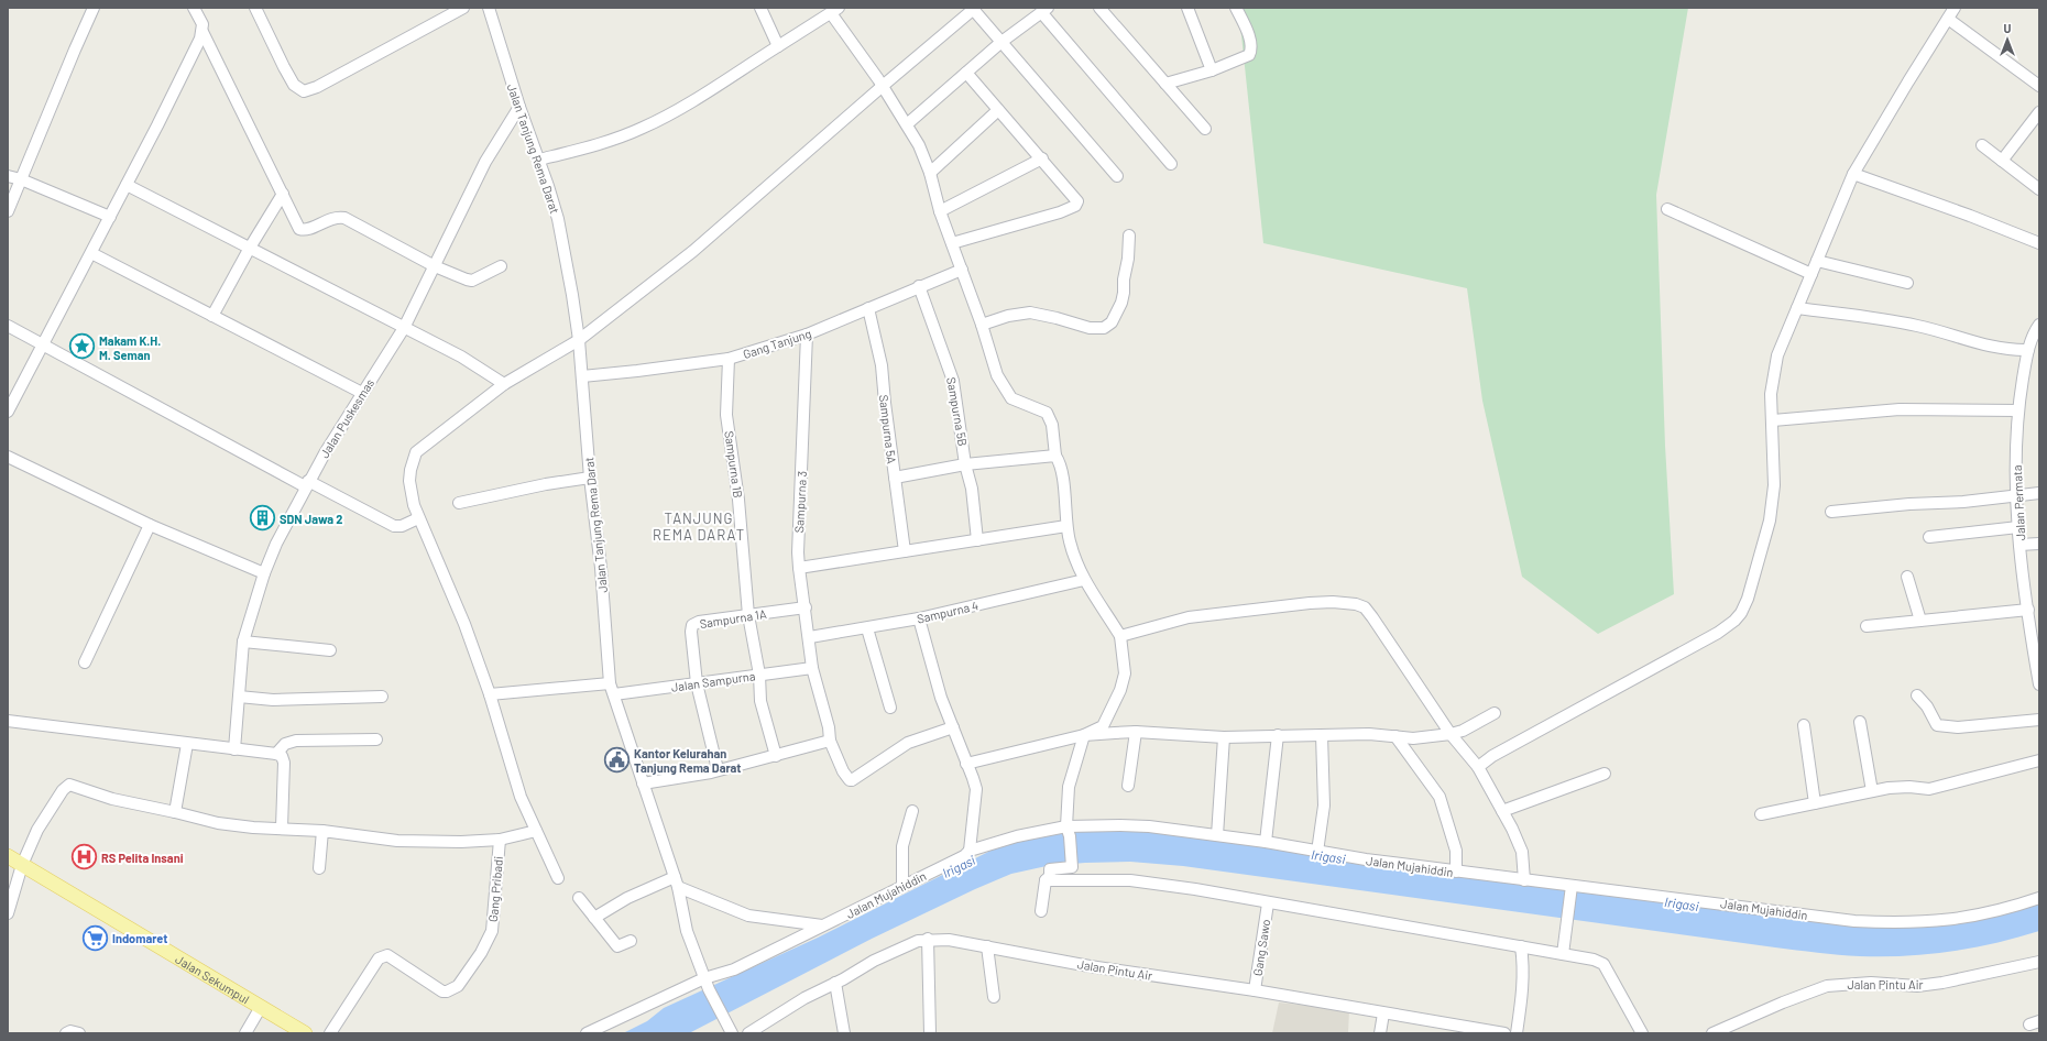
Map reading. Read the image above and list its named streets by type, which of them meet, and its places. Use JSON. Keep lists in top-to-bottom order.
{
  "streets": {
    "main road": ["Jalan Sekumpul"],
    "street": [
      "Jalan Tanjung Rema Darat",
      "Gang Tanjung",
      "Sampurna 5B",
      "Jalan Puskesmas",
      "Sampurna 5A",
      "Sampurna 1B",
      "Sampurna 3",
      "Jalan Permata",
      "Sampurna 4",
      "Sampurna 1A",
      "Jalan Sampurna",
      "Jalan Mujahiddin",
      "Gang Pribadi",
      "Gang Sawo",
      "Jalan Pintu Air"
    ]
  },
  "crossings": [
    ["Jalan Tanjung Rema Darat", "Gang Tanjung"],
    ["Jalan Tanjung Rema Darat", "Jalan Puskesmas"],
    ["Jalan Tanjung Rema Darat", "Jalan Sampurna"],
    ["Jalan Tanjung Rema Darat", "Jalan Mujahiddin"],
    ["Gang Tanjung", "Sampurna 5B"],
    ["Gang Tanjung", "Sampurna 5A"],
    ["Gang Tanjung", "Sampurna 1B"],
    ["Gang Tanjung", "Sampurna 3"],
    ["Sampurna 1B", "Sampurna 1A"],
    ["Sampurna 1B", "Jalan Sampurna"],
    ["Sampurna 3", "Sampurna 4"],
    ["Sampurna 3", "Sampurna 1A"],
    ["Sampurna 3", "Jalan Sampurna"],
    ["Sampurna 1A", "Jalan Sampurna"],
    ["Gang Sawo", "Jalan Pintu Air"]
  ],
  "districts": ["TANJUNG REMA DARAT"],
  "water": ["Irigasi"],
  "places": {
    "place": ["Makam K.H. M. Seman"],
    "building": ["SDN Jawa 2"],
    "public building": ["Kantor Kelurahan Tanjung Rema Darat"],
    "hospital": ["RS Pelita Insani"],
    "supermarket": ["Indomaret"]
  },
  "north": "top"
}
